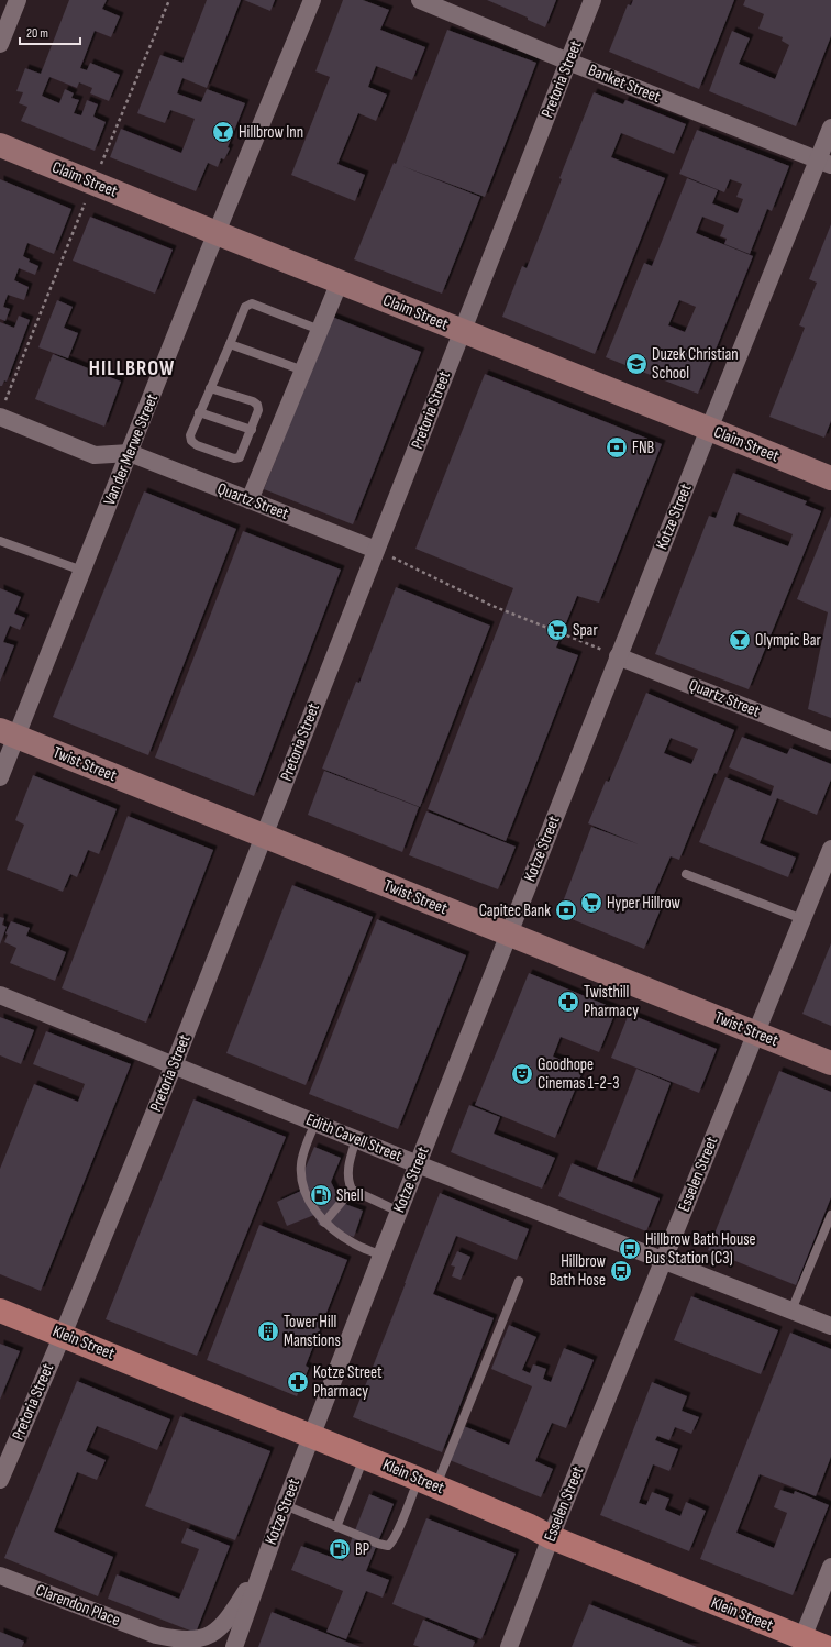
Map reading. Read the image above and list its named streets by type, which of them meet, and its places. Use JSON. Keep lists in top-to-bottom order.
{
  "streets": {
    "main road": ["Klein Street"],
    "street": [
      "Pretoria Street",
      "Banket Street",
      "Claim Street",
      "Van der Merwe Street",
      "Quartz Street",
      "Kotze Street",
      "Twist Street",
      "Edith Cavell Street",
      "Esselen Street",
      "Clarendon Place"
    ]
  },
  "crossings": [
    ["Pretoria Street", "Banket Street"],
    ["Pretoria Street", "Claim Street"],
    ["Pretoria Street", "Quartz Street"],
    ["Pretoria Street", "Twist Street"],
    ["Pretoria Street", "Edith Cavell Street"],
    ["Pretoria Street", "Klein Street"],
    ["Banket Street", "Kotze Street"],
    ["Claim Street", "Van der Merwe Street"],
    ["Claim Street", "Kotze Street"],
    ["Van der Merwe Street", "Quartz Street"],
    ["Van der Merwe Street", "Twist Street"],
    ["Quartz Street", "Kotze Street"],
    ["Kotze Street", "Twist Street"],
    ["Kotze Street", "Edith Cavell Street"],
    ["Kotze Street", "Klein Street"],
    ["Kotze Street", "Clarendon Place"],
    ["Twist Street", "Esselen Street"],
    ["Edith Cavell Street", "Esselen Street"],
    ["Esselen Street", "Klein Street"]
  ],
  "districts": ["HILLBROW"],
  "places": {
    "bar": ["Hillbrow Inn", "Olympic Bar"],
    "school or university": ["Duzek Christian School"],
    "bank": ["FNB", "Capitec Bank"],
    "supermarket": ["Spar", "Hyper Hillrow"],
    "pharmacy": ["Twisthill Pharmacy", "Kotze Street Pharmacy"],
    "theatre": ["Goodhope Cinemas 1-2-3"],
    "fuel station": ["Shell", "BP"],
    "bus stop": ["Hillbrow Bath House Bus Station (C3)", "Hillbrow Bath Hose"],
    "building": ["Tower Hill Manstions"]
  },
  "scale_bar": "20 m"
}
